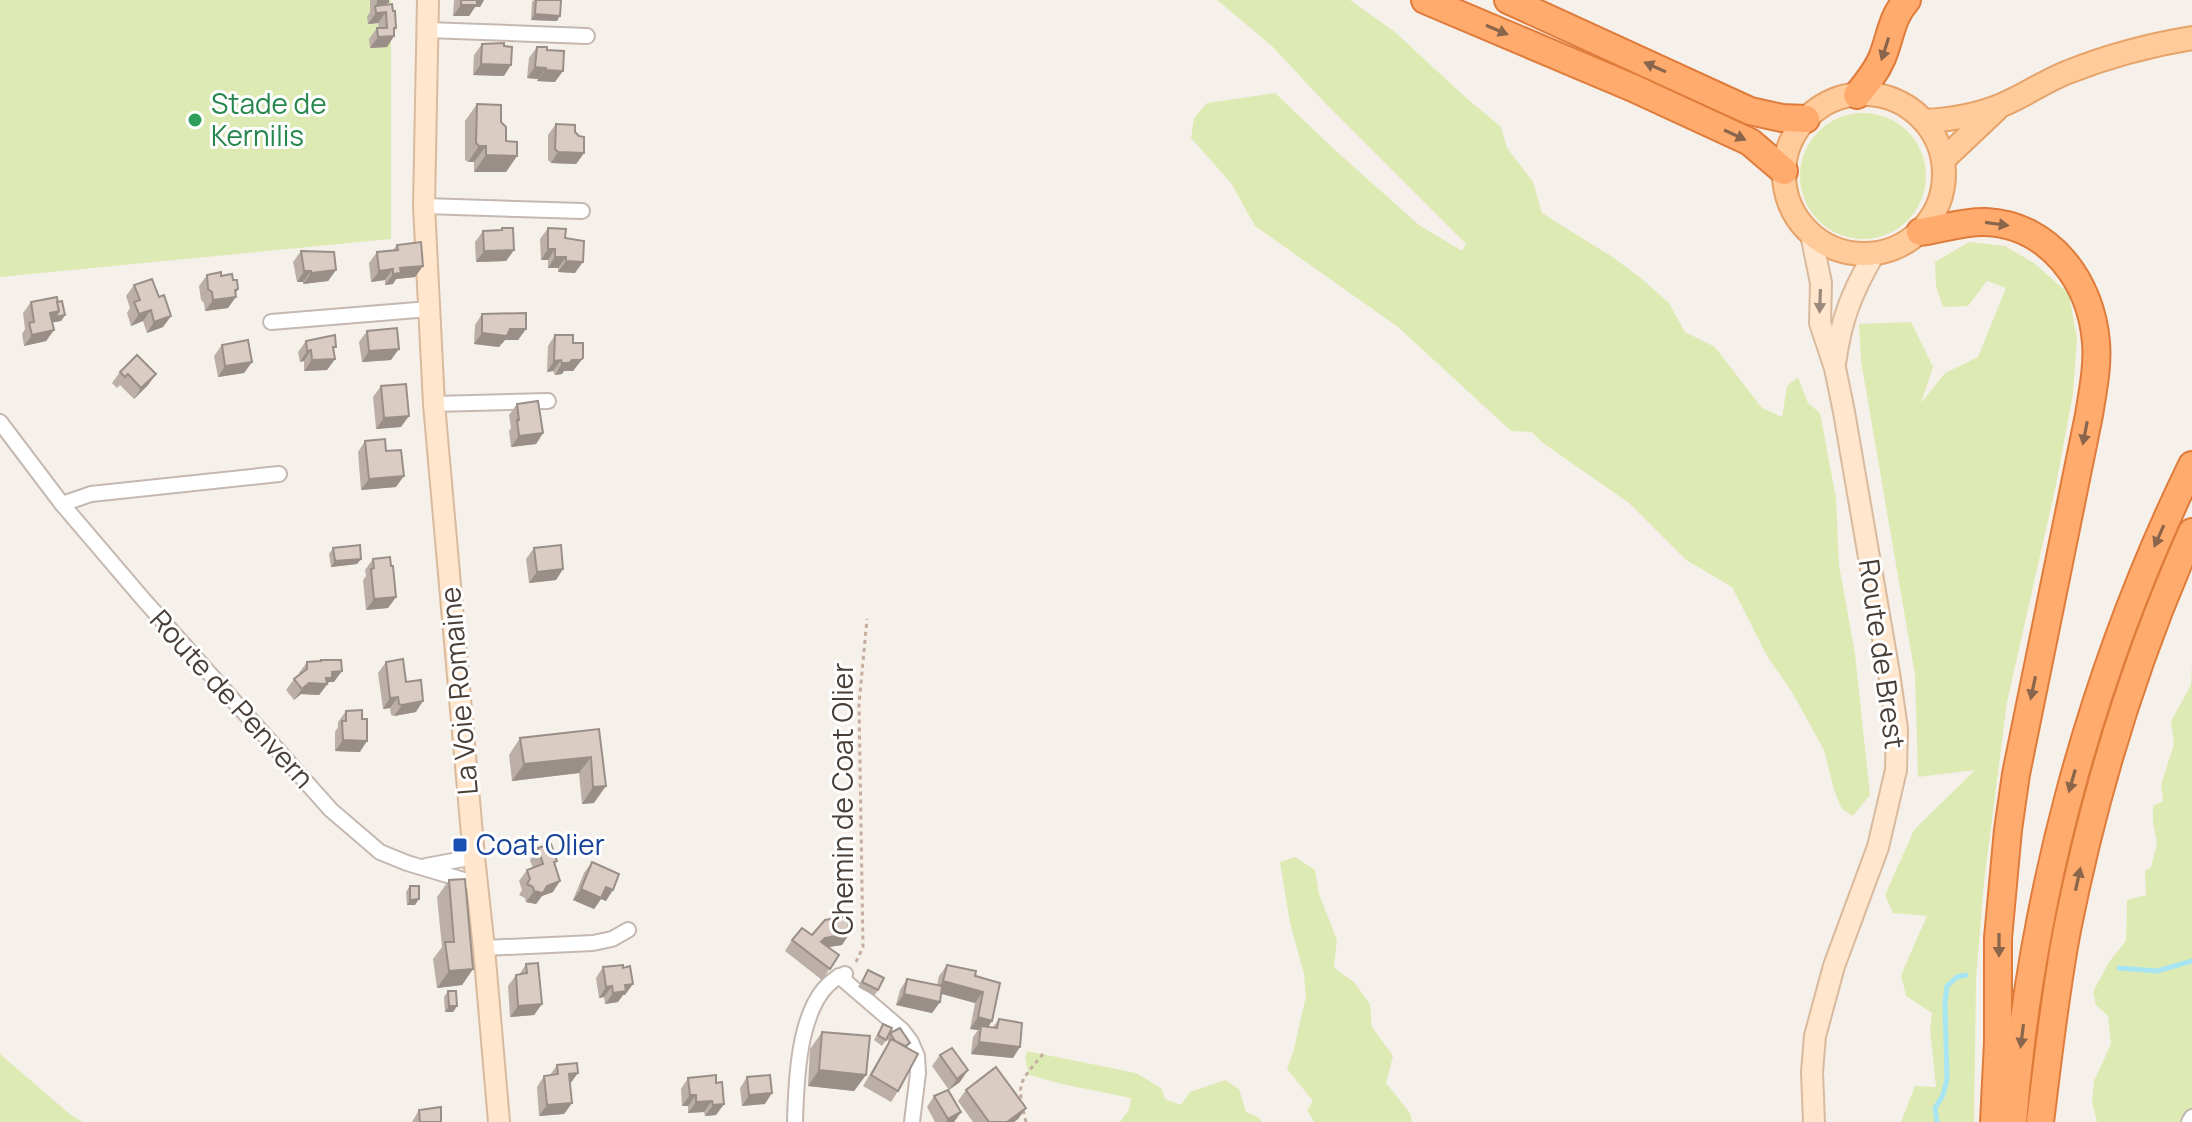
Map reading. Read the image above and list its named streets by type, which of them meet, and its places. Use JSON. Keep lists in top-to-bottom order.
{
  "streets": {
    "street": ["Route de Brest", "La Voie Romaine", "Route de Penvern"],
    "path": ["Chemin de Coat Olier"]
  },
  "crossings": [
    ["La Voie Romaine", "Route de Penvern"]
  ],
  "places": {
    "other": ["Stade de Kernilis"],
    "transit": ["Coat Olier"]
  }
}
